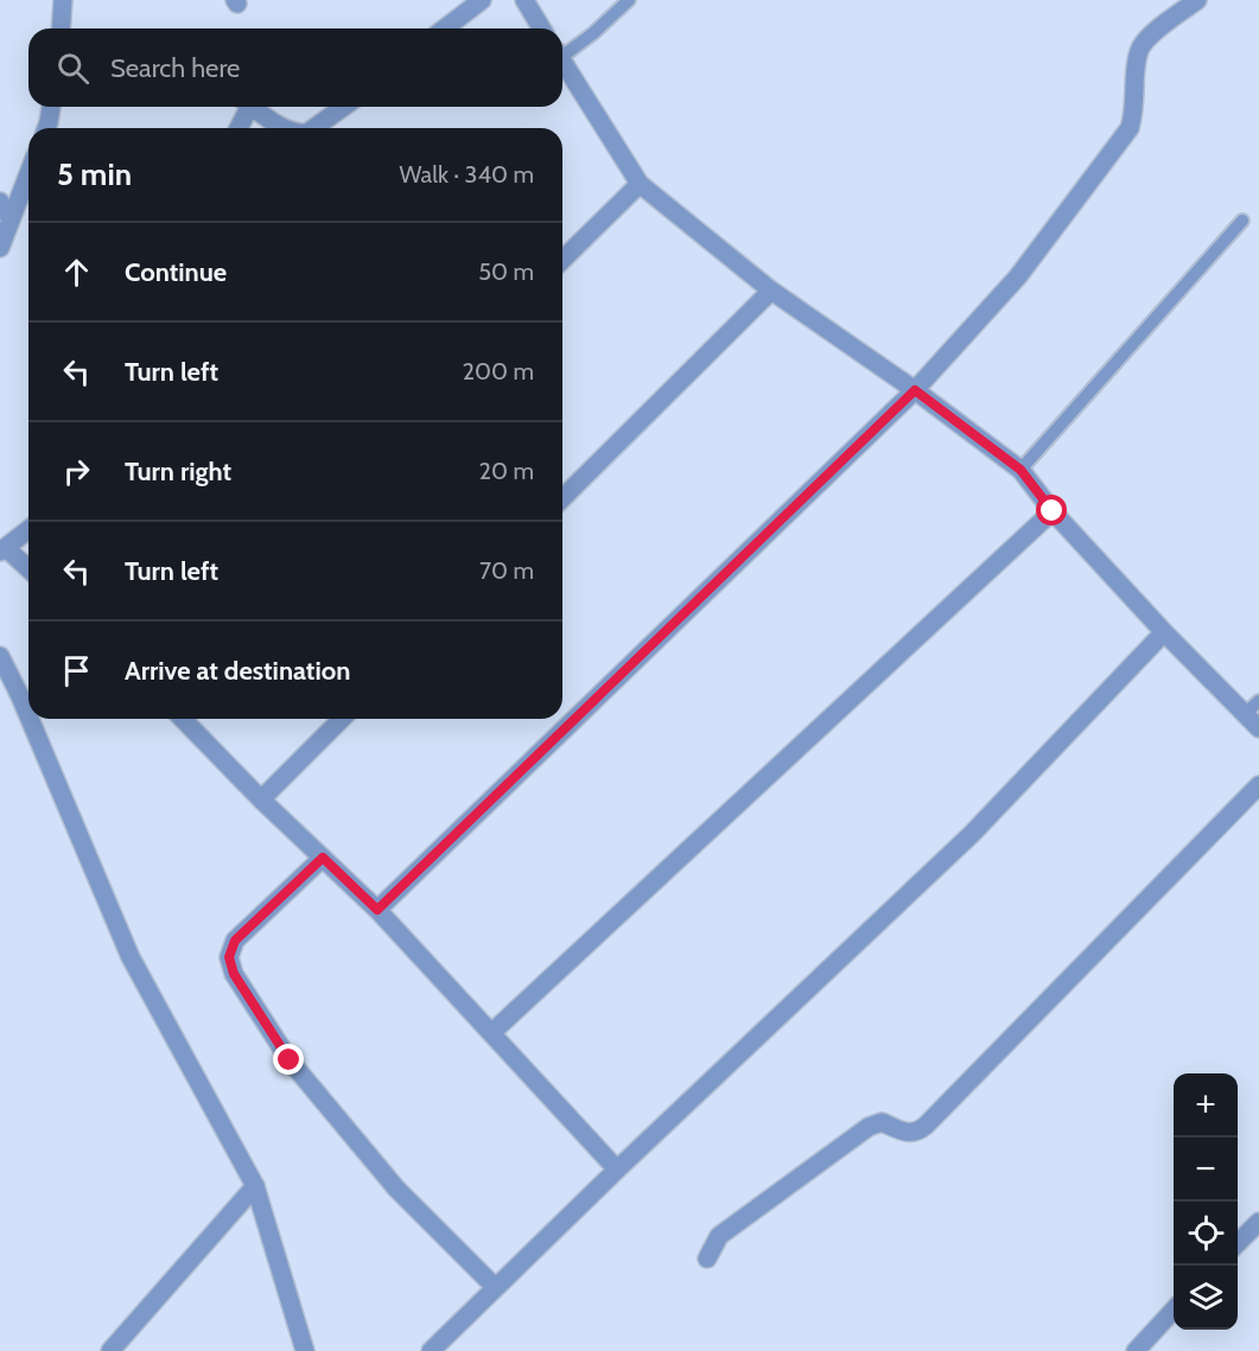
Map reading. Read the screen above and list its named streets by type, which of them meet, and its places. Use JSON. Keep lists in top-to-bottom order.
{
  "page": {
    "search": "Search here",
    "heading": ["5 min", "Walk · 340 m"],
    "list": [
      ["Continue", "50 m"],
      ["Turn left", "200 m"],
      ["Turn right", "20 m"],
      ["Turn left", "70 m"],
      "Arrive at destination"
    ],
    "map_buttons": ["+", "−"]
  }
}
